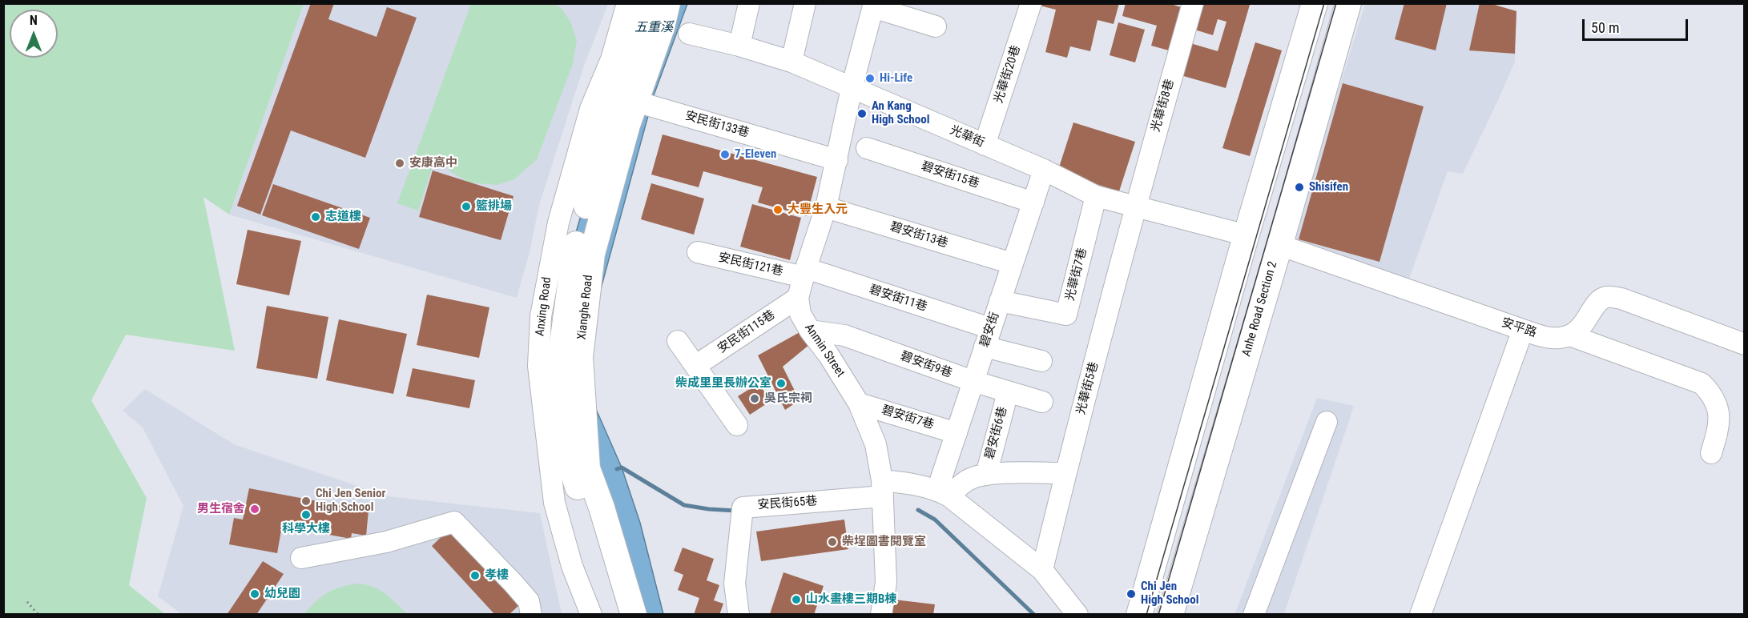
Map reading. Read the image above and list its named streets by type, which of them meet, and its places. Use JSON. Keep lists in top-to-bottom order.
{
  "streets": {
    "main road": ["Xianghe Road", "Anhe Road Section 2"],
    "street": [
      "光華街20巷",
      "光華街8巷",
      "安民街133巷",
      "光華街",
      "碧安街15巷",
      "碧安街13巷",
      "安民街121巷",
      "光華街7巷",
      "碧安街11巷",
      "Anxing Road",
      "安平路",
      "碧安街",
      "安民街115巷",
      "Anmin Street",
      "碧安街9巷",
      "光華街5巷",
      "碧安街7巷",
      "碧安街6巷",
      "安民街65巷"
    ]
  },
  "crossings": [
    ["光華街20巷", "光華街"],
    ["光華街8巷", "光華街"],
    ["光華街8巷", "光華街5巷"],
    ["安民街133巷", "Anxing Road"],
    ["安民街133巷", "Xianghe Road"],
    ["光華街", "光華街7巷"],
    ["光華街", "碧安街"],
    ["光華街", "光華街5巷"],
    ["碧安街15巷", "碧安街"],
    ["碧安街13巷", "碧安街"],
    ["安民街121巷", "碧安街11巷"],
    ["光華街7巷", "碧安街"],
    ["碧安街11巷", "碧安街"],
    ["Anxing Road", "Xianghe Road"],
    ["Anhe Road Section 2", "安平路"],
    ["碧安街", "碧安街9巷"],
    ["碧安街", "碧安街7巷"],
    ["安民街115巷", "Anmin Street"],
    ["Anmin Street", "碧安街9巷"],
    ["Anmin Street", "碧安街7巷"],
    ["Anmin Street", "安民街65巷"],
    ["碧安街9巷", "碧安街6巷"]
  ],
  "water": ["五重溪"],
  "places": [
    "Hi-Life",
    "An Kang High School",
    "7-Eleven",
    "安康高中",
    "Shisifen",
    "籃排場",
    "大豐生入元",
    "志道樓",
    "柴成里里長辦公室",
    "吳氏宗祠",
    "Chi Jen Senior High School",
    "男生宿舍",
    "科學大樓",
    "柴埕圖書閱覽室",
    "孝樓",
    "幼兒園",
    "Chi Jen High School",
    "山水畫樓三期B棟"
  ],
  "scale_bar": "50 m",
  "north": "top"
}
